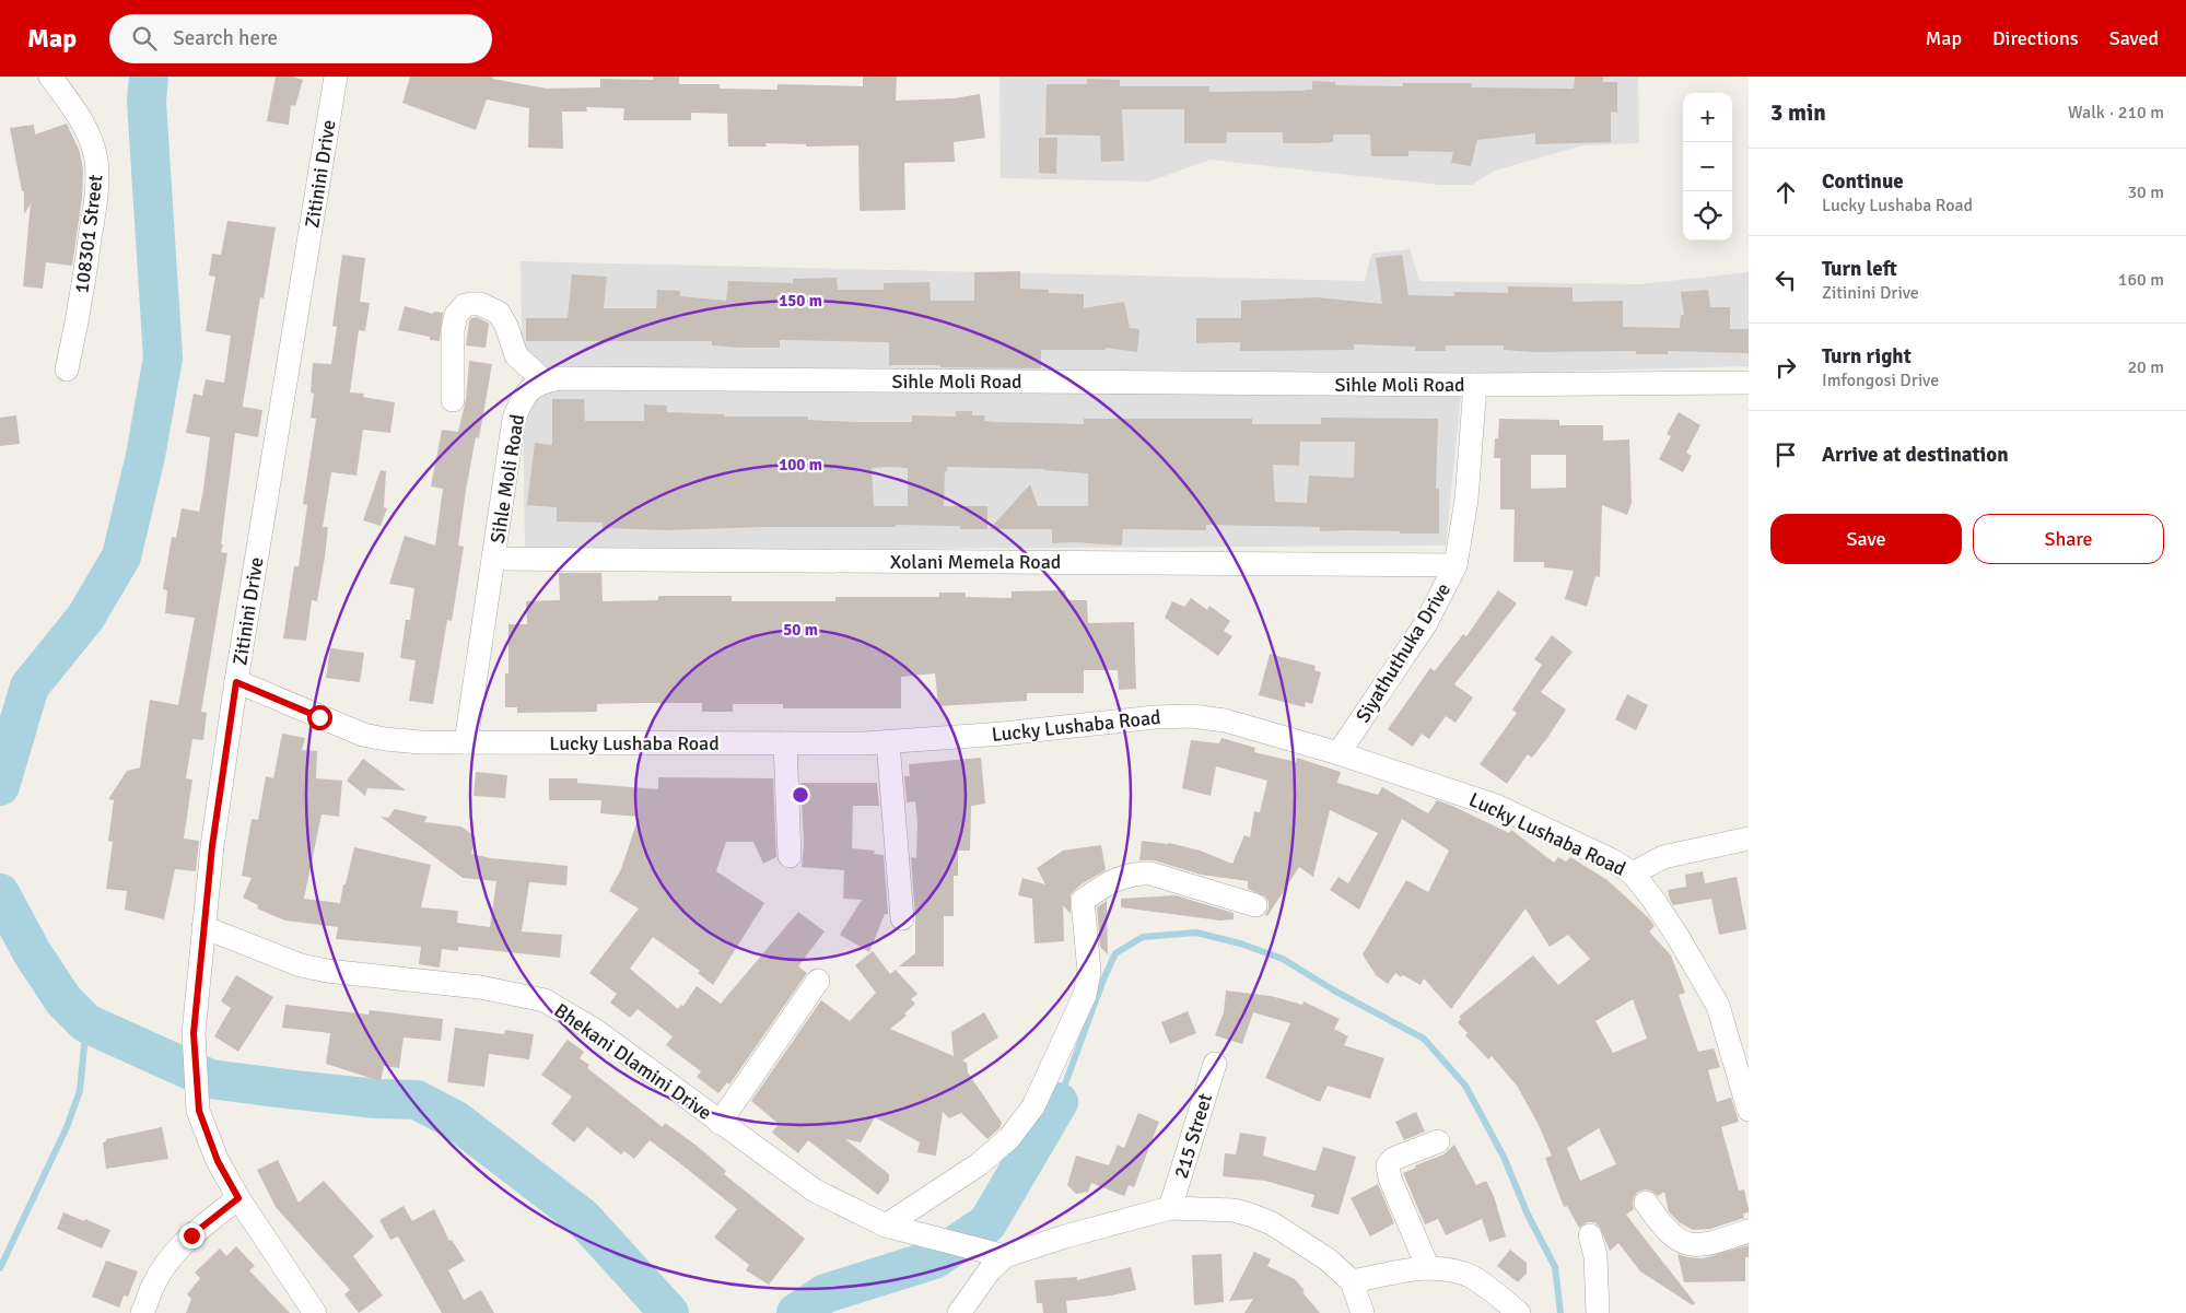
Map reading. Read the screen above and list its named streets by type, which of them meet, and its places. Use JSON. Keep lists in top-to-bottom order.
{
  "streets": {
    "street": [
      "Zitinini Drive",
      "108301 Street",
      "Sihle Moli Road",
      "Xolani Memela Road",
      "Siyathuthuka Drive",
      "Lucky Lushaba Road",
      "Bhekani Dlamini Drive",
      "215 Street"
    ]
  },
  "crossings": [
    ["Zitinini Drive", "Lucky Lushaba Road"],
    ["Zitinini Drive", "Bhekani Dlamini Drive"],
    ["Sihle Moli Road", "Xolani Memela Road"],
    ["Sihle Moli Road", "Siyathuthuka Drive"],
    ["Sihle Moli Road", "Lucky Lushaba Road"],
    ["Xolani Memela Road", "Siyathuthuka Drive"],
    ["Siyathuthuka Drive", "Lucky Lushaba Road"]
  ],
  "page": {
    "header": "Map",
    "search": "Search here",
    "nav": ["Map", "Directions", "Saved"],
    "heading": ["3 min", "Walk · 210 m"],
    "map_buttons": ["+", "−"],
    "list": [
      ["Continue", "Lucky Lushaba Road", "30 m"],
      ["Turn left", "Zitinini Drive", "160 m"],
      ["Turn right", "Imfongosi Drive", "20 m"],
      "Arrive at destination"
    ],
    "buttons": ["Save", "Share"]
  },
  "rings": ["150 m", "100 m", "50 m"]
}
